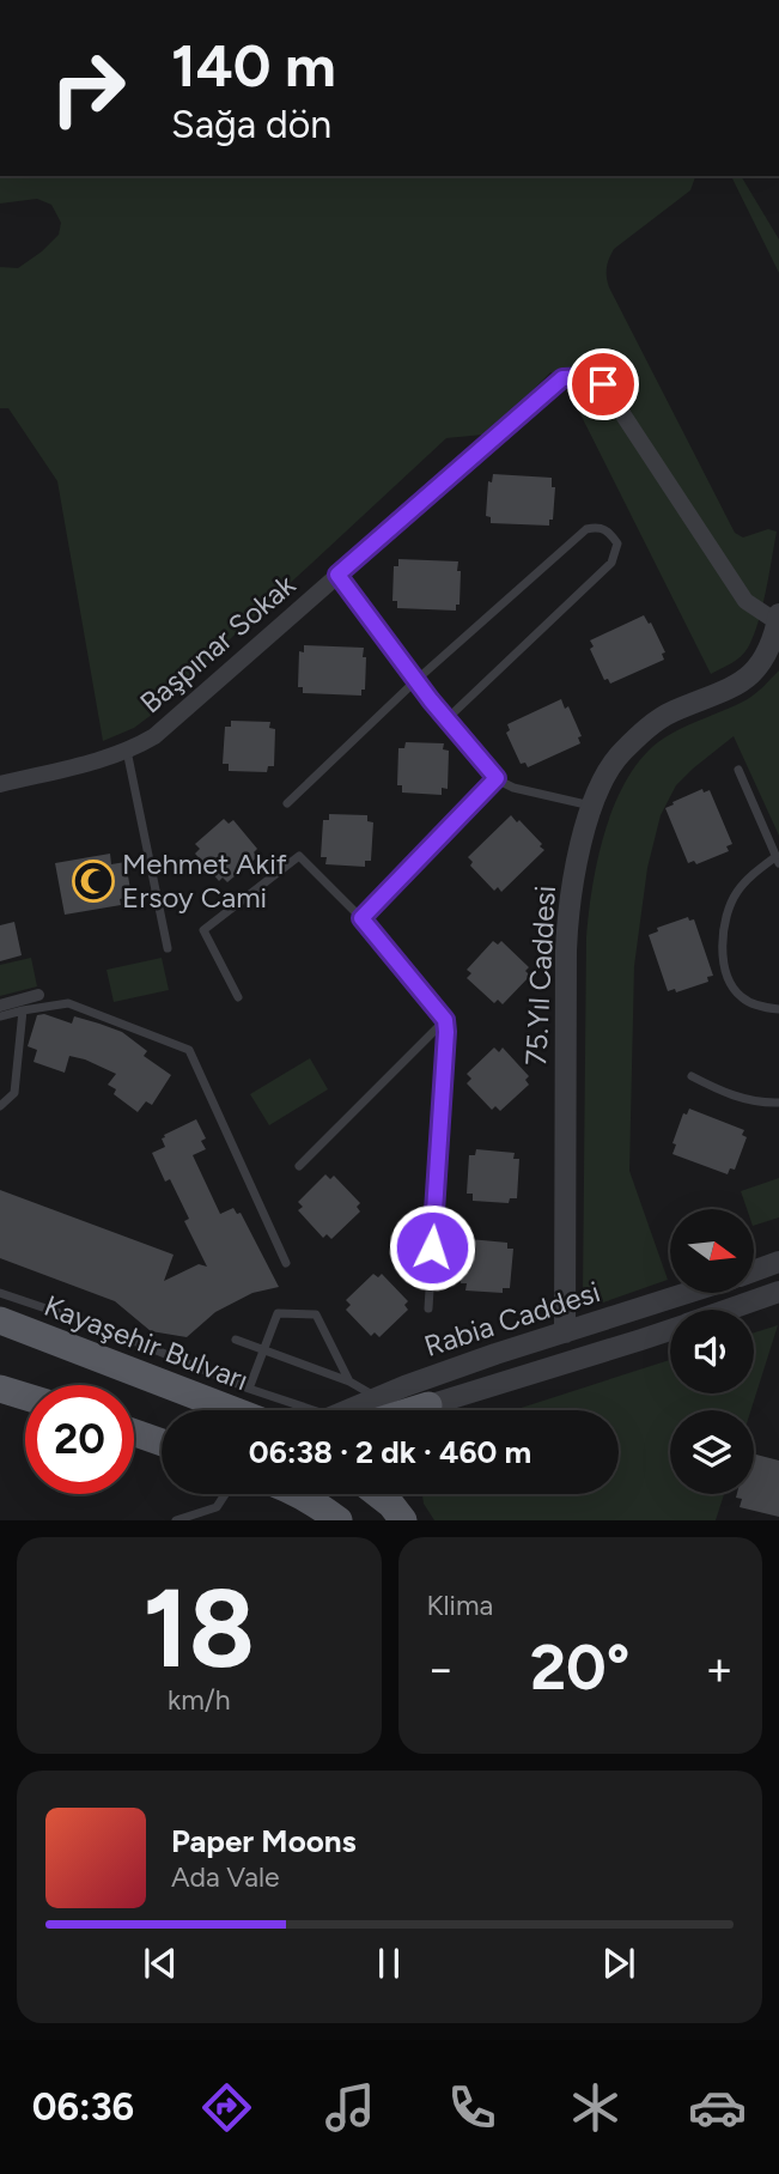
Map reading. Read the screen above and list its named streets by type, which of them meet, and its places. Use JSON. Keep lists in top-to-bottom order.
{
  "streets": {
    "main road": ["Kayaşehir Bulvarı"],
    "street": ["Başpınar Sokak", "75.Yıl Caddesi", "Rabia Caddesi"]
  },
  "crossings": [
    ["Başpınar Sokak", "75.Yıl Caddesi"],
    ["75.Yıl Caddesi", "Rabia Caddesi"]
  ],
  "places": {
    "mosque": ["Mehmet Akif Ersoy Cami"]
  },
  "north": "right",
  "page": {
    "turn": ["140 m", "Sağa dön"],
    "limit": "20",
    "trip": "06:38 · 2 dk · 460 m",
    "tile": [
      ["18", "km/h"],
      "Klima"
    ],
    "heat": ["−", "20°", "+"],
    "song": ["Paper Moons", "Ada Vale"],
    "tabs": "06:36"
  }
}
